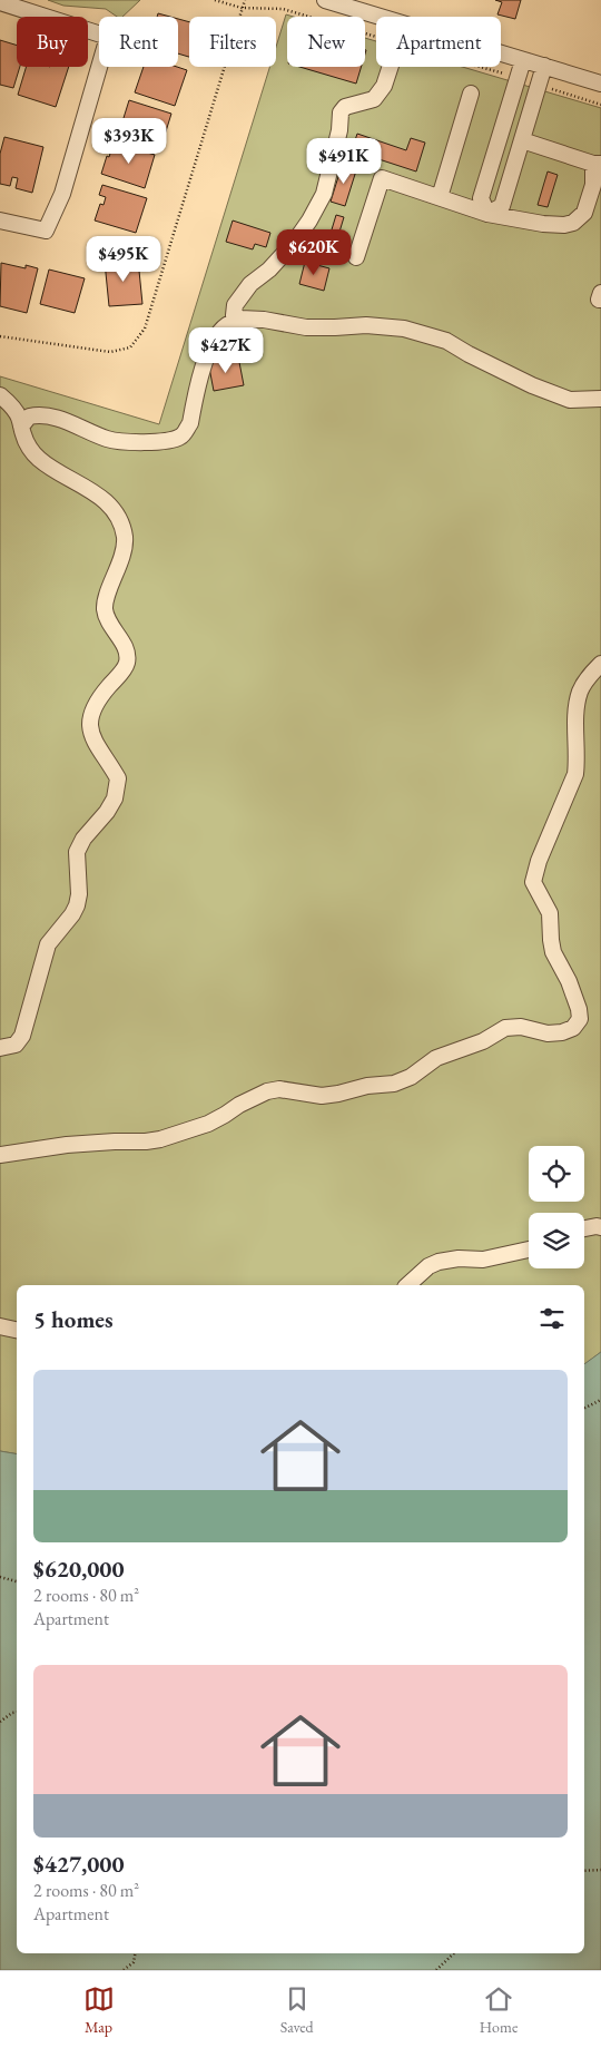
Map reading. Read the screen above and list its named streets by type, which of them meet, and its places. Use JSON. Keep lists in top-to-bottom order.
{
  "page": {
    "chip": [
      "Buy",
      "Rent",
      "Filters",
      "New",
      "Apartment"
    ],
    "price": [
      "$393K",
      "$491K",
      "$620K",
      "$495K",
      "$427K"
    ],
    "heading": "5 homes",
    "list": [
      {
        "name": "$620,000",
        "note": "2 rooms · 80 m² · Apartment"
      },
      {
        "name": "$427,000",
        "note": "2 rooms · 80 m² · Apartment"
      }
    ],
    "tabs": ["Map", "Saved", "Home"]
  }
}
